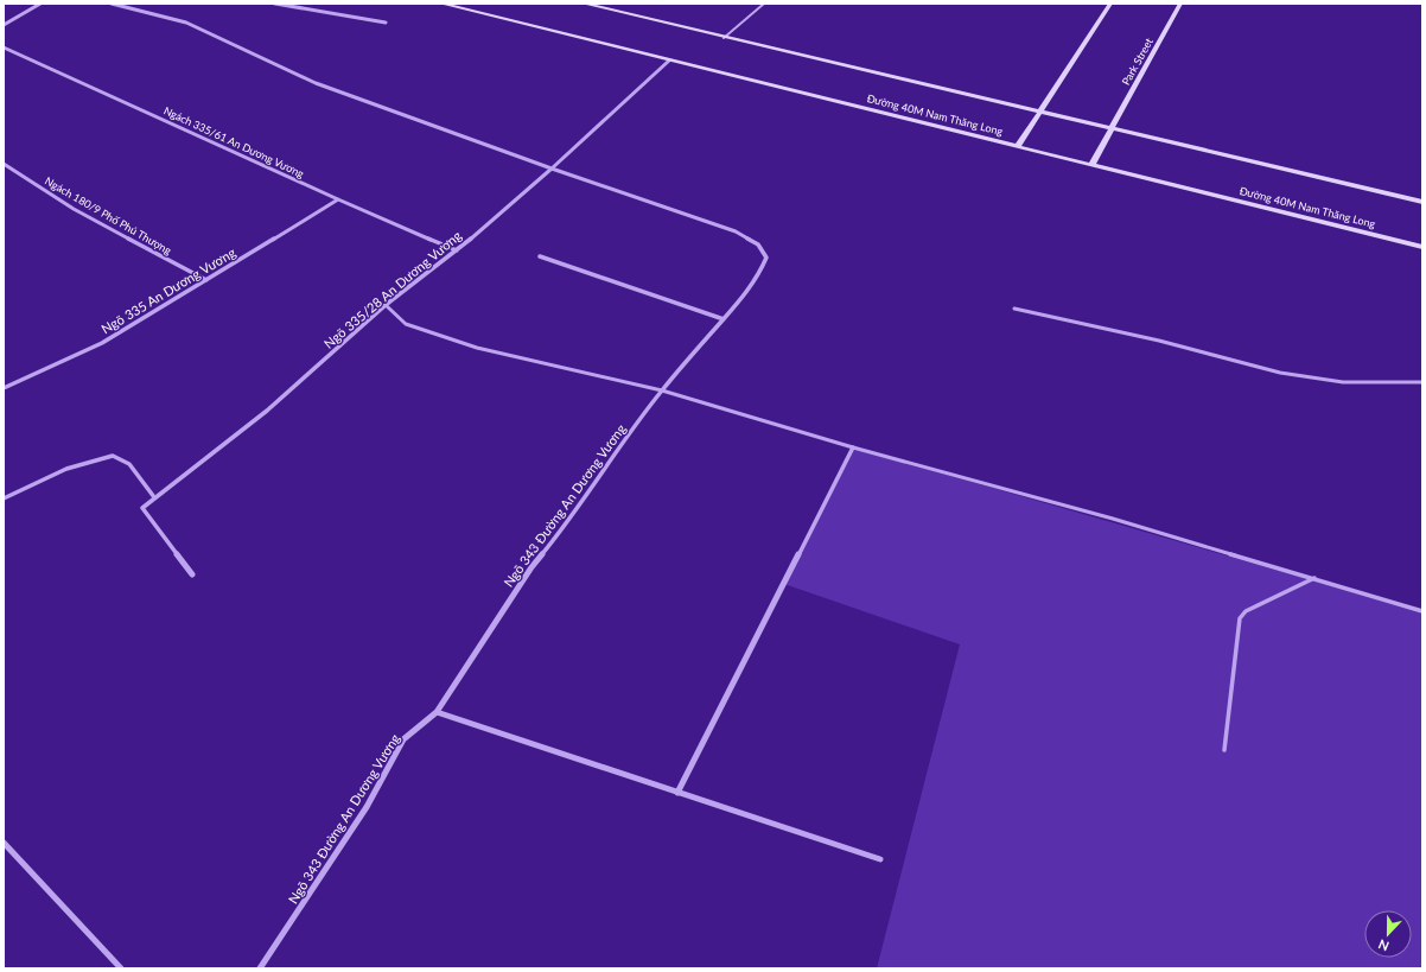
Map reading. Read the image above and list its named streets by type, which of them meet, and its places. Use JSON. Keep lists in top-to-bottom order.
{
  "streets": {
    "street": [
      "Park Street",
      "Đường 40M Nam Thăng Long",
      "Ngách 335/61 An Dương Vương",
      "Ngách 180/9 Phố Phú Thượng",
      "Ngõ 335/28 An Dương Vương",
      "Ngõ 335 An Dương Vương",
      "Ngõ 343 Đường An Dương Vương"
    ]
  },
  "crossings": [
    ["Park Street", "Đường 40M Nam Thăng Long"],
    ["Đường 40M Nam Thăng Long", "Ngõ 335/28 An Dương Vương"],
    ["Ngách 335/61 An Dương Vương", "Ngõ 335/28 An Dương Vương"],
    ["Ngách 335/61 An Dương Vương", "Ngõ 335 An Dương Vương"],
    ["Ngách 180/9 Phố Phú Thượng", "Ngõ 335 An Dương Vương"],
    ["Ngõ 335/28 An Dương Vương", "Ngõ 343 Đường An Dương Vương"]
  ],
  "north": "bottom"
}
